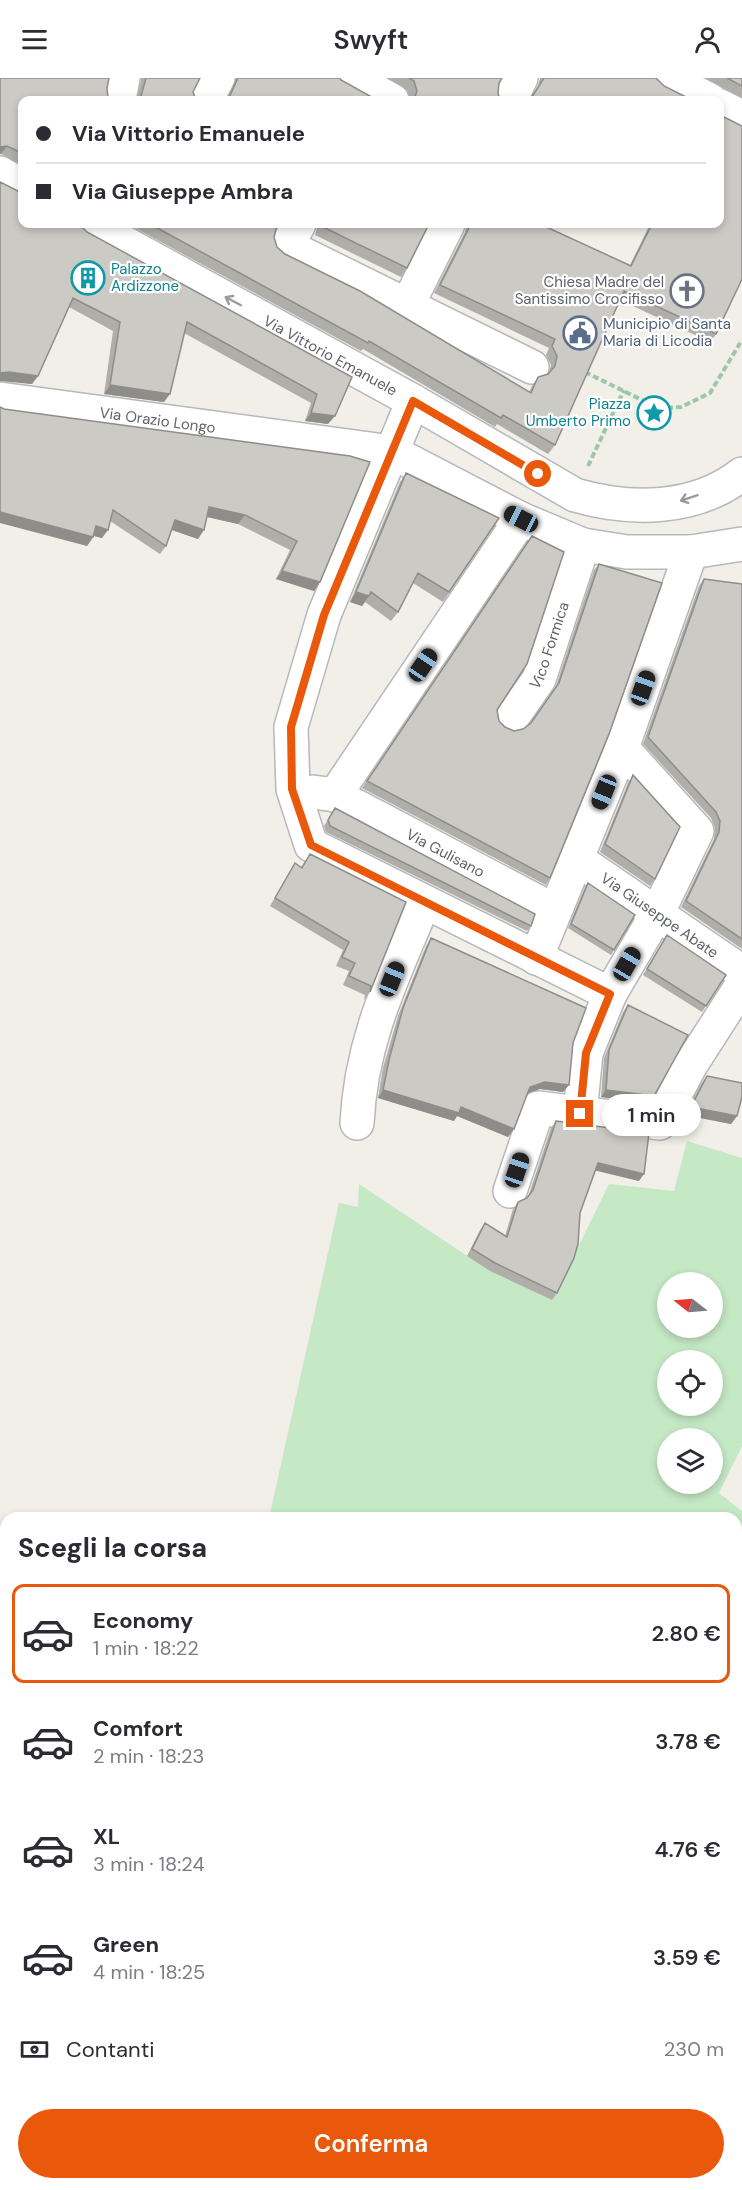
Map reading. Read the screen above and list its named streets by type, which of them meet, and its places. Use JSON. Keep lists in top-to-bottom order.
{
  "streets": {
    "street": [
      "Via Vittorio Emanuele",
      "Via Orazio Longo",
      "Vico Formica",
      "Via Gulisano",
      "Via Giuseppe Abate"
    ]
  },
  "crossings": [
    ["Via Orazio Longo", "Vico Formica"]
  ],
  "places": {
    "building": ["Palazzo Ardizzone"],
    "church": ["Chiesa Madre del Santissimo Crocifisso"],
    "public building": ["Municipio di Santa Maria di Licodia"],
    "place": ["Piazza Umberto Primo"]
  },
  "north": "left",
  "page": {
    "header": "Swyft",
    "banner": ["Via Vittorio Emanuele", "Via Giuseppe Ambra"],
    "bubble": "1 min",
    "heading": "Scegli la corsa",
    "list": [
      {
        "name": "Economy",
        "note": "1 min · 18:22",
        "value": "2.80 €"
      },
      {
        "name": "Comfort",
        "note": "2 min · 18:23",
        "value": "3.78 €"
      },
      {
        "name": "XL",
        "note": "3 min · 18:24",
        "value": "4.76 €"
      },
      {
        "name": "Green",
        "note": "4 min · 18:25",
        "value": "3.59 €"
      }
    ],
    "pay": ["Contanti", "230 m"],
    "buttons": "Conferma"
  }
}
